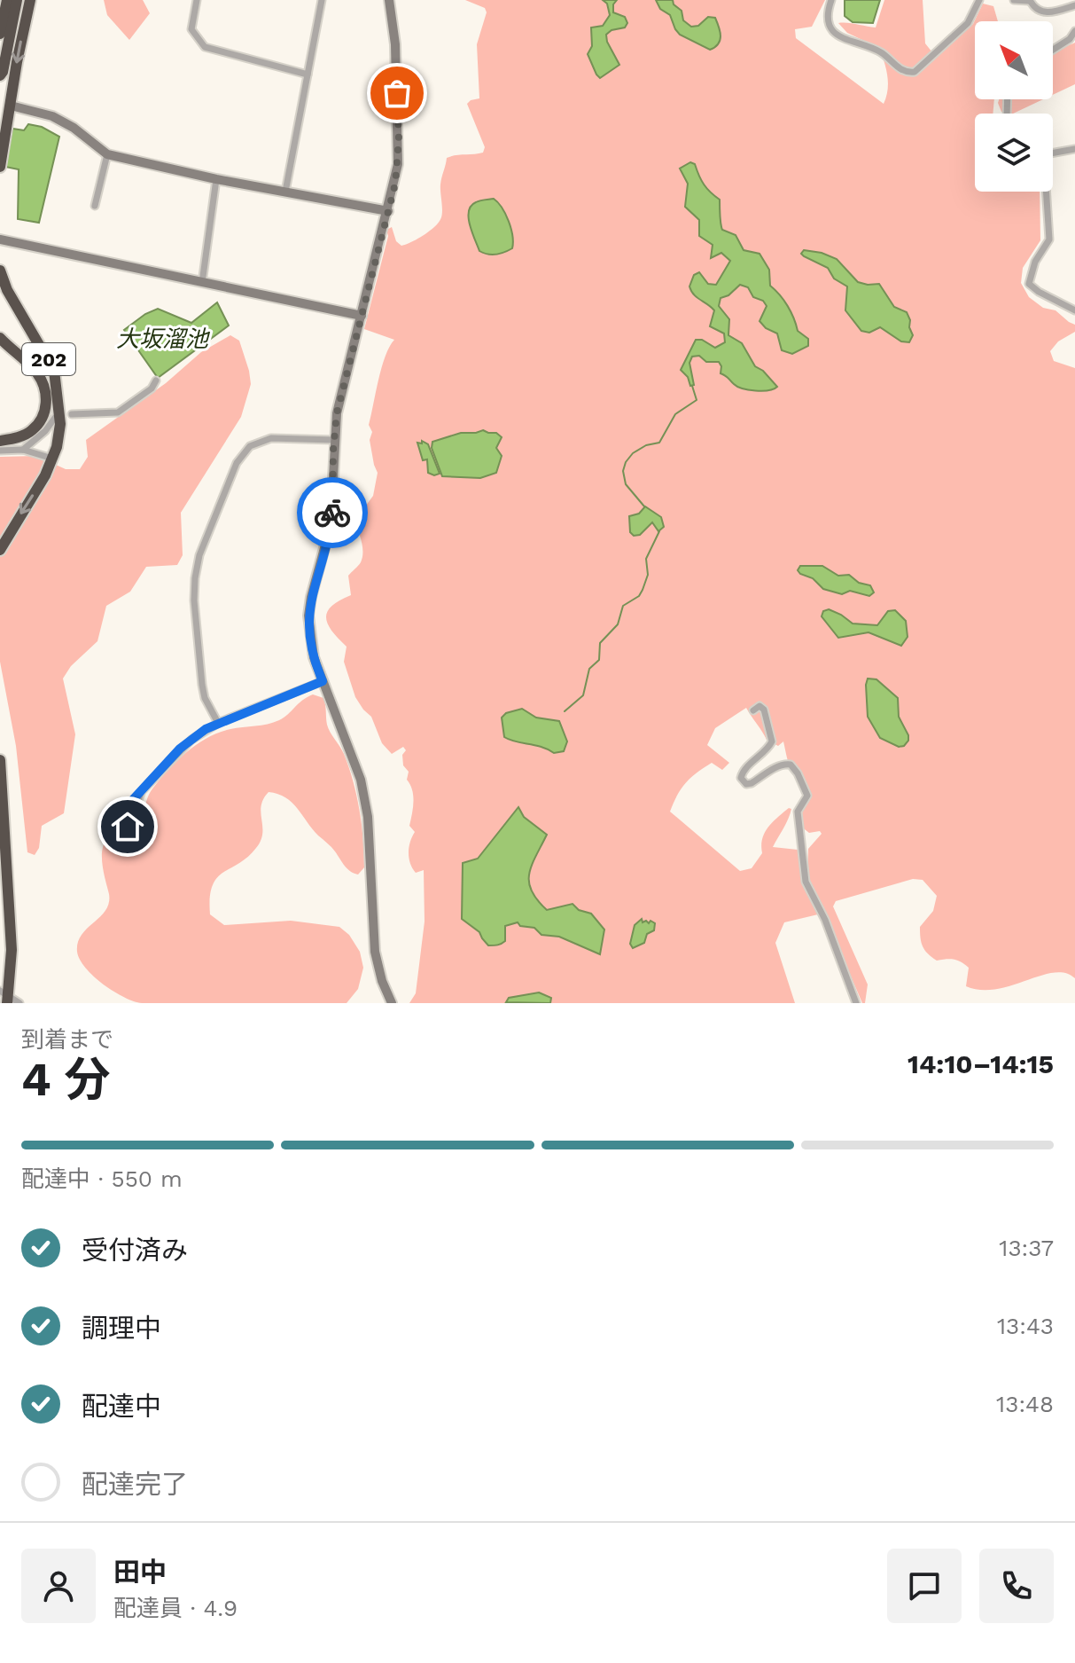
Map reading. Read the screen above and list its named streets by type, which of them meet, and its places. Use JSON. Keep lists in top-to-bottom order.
{
  "streets": {
    "highway": ["202"]
  },
  "water": ["大坂溜池"],
  "north": "top left",
  "page": {
    "heading": ["4 分", "到着まで", "14:10–14:15"],
    "panel": ["田中", "配達員 · 4.9"],
    "bar": "配達中 · 550 m",
    "list": [
      ["受付済み", "13:37"],
      ["調理中", "13:43"],
      ["配達中", "13:48"],
      "配達完了"
    ]
  }
}
